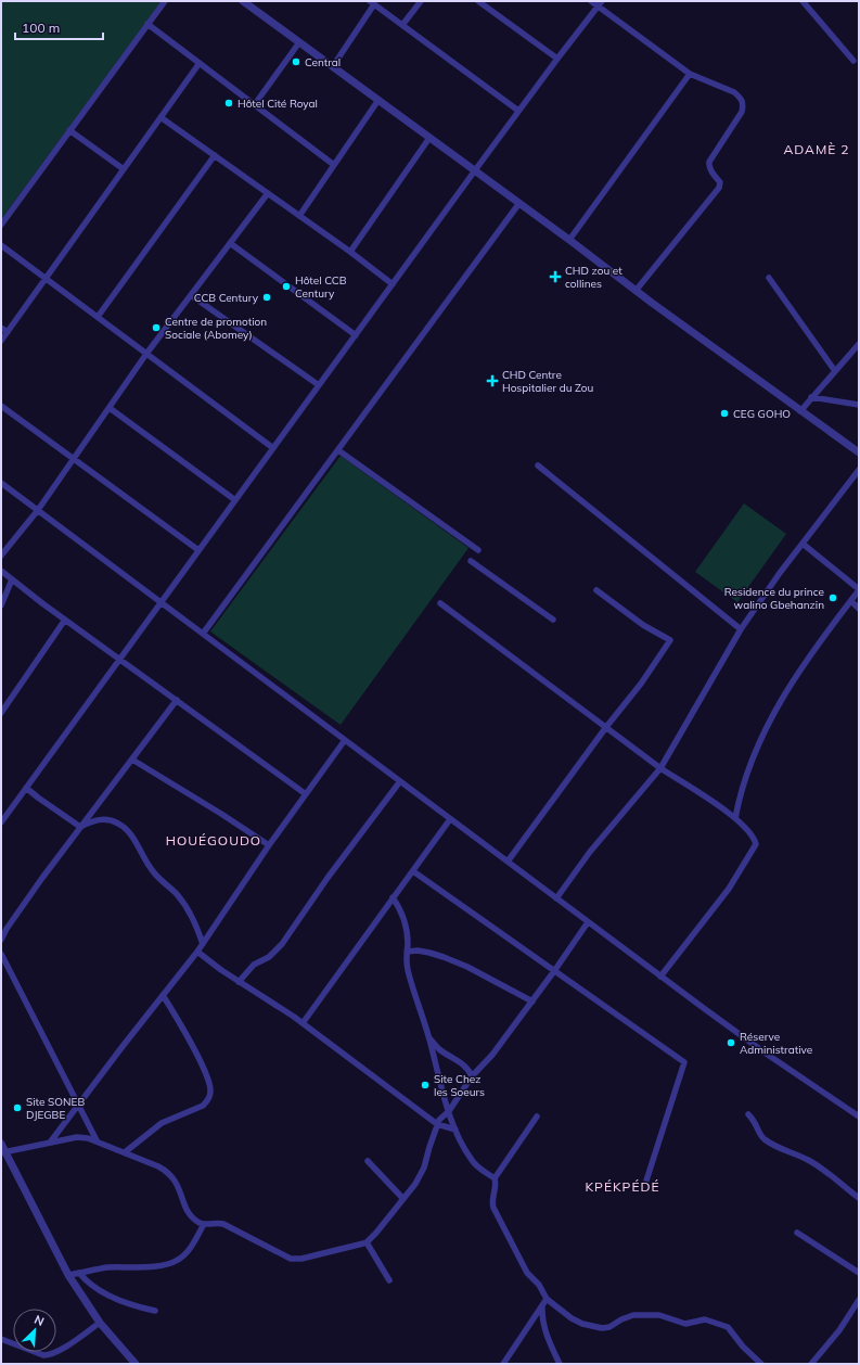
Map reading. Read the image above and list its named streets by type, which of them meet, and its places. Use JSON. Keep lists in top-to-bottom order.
{
  "districts": ["ADAMÈ 2", "HOUÉGOUDO", "KPÉKPÉDÉ"],
  "places": {
    "other": [
      "Central",
      "Hôtel Cité Royal",
      "Hôtel CCB Century",
      "CCB Century",
      "Centre de promotion Sociale (Abomey)",
      "CEG GOHO",
      "Residence du prince walino Gbehanzin",
      "Réserve Administrative",
      "Site Chez les Soeurs",
      "Site SONEB DJEGBE"
    ],
    "health": ["CHD zou et collines", "CHD Centre Hospitalier du Zou"]
  },
  "scale_bar": "100 m",
  "north": "top right"
}
